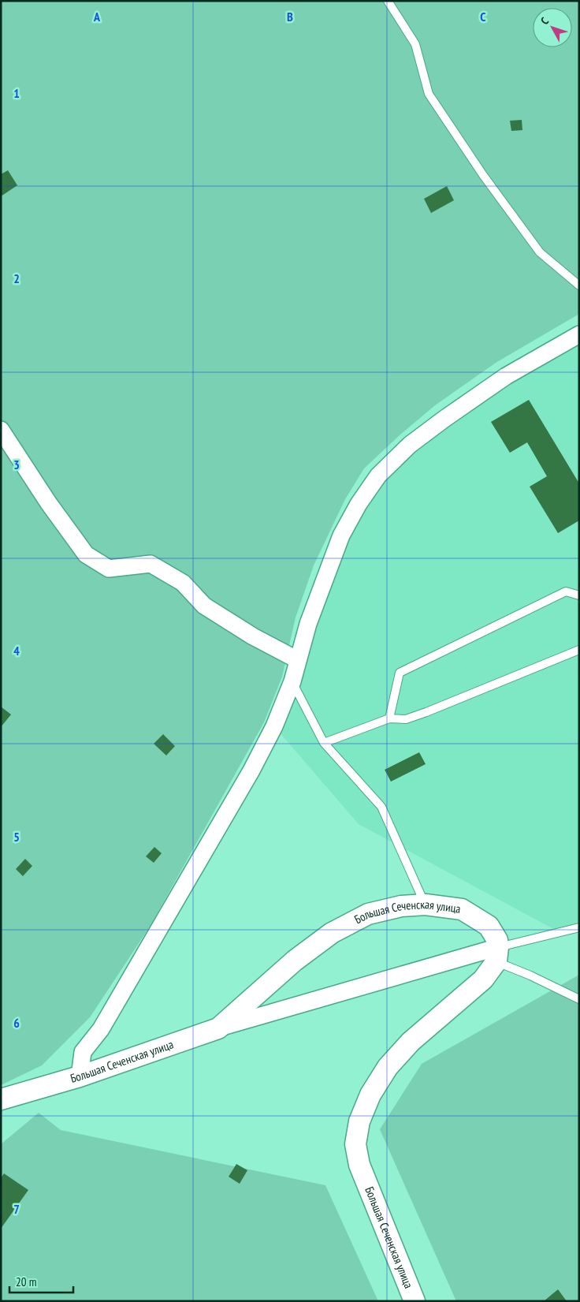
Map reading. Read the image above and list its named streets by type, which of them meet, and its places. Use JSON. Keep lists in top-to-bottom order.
{
  "streets": {
    "street": ["Большая Сеченская улица"]
  },
  "scale_bar": "20 m",
  "north": "top left",
  "grid": {
    "columns": ["A", "B", "C"],
    "rows": [
      "1",
      "2",
      "3",
      "4",
      "5",
      "6",
      "7"
    ]
  }
}
